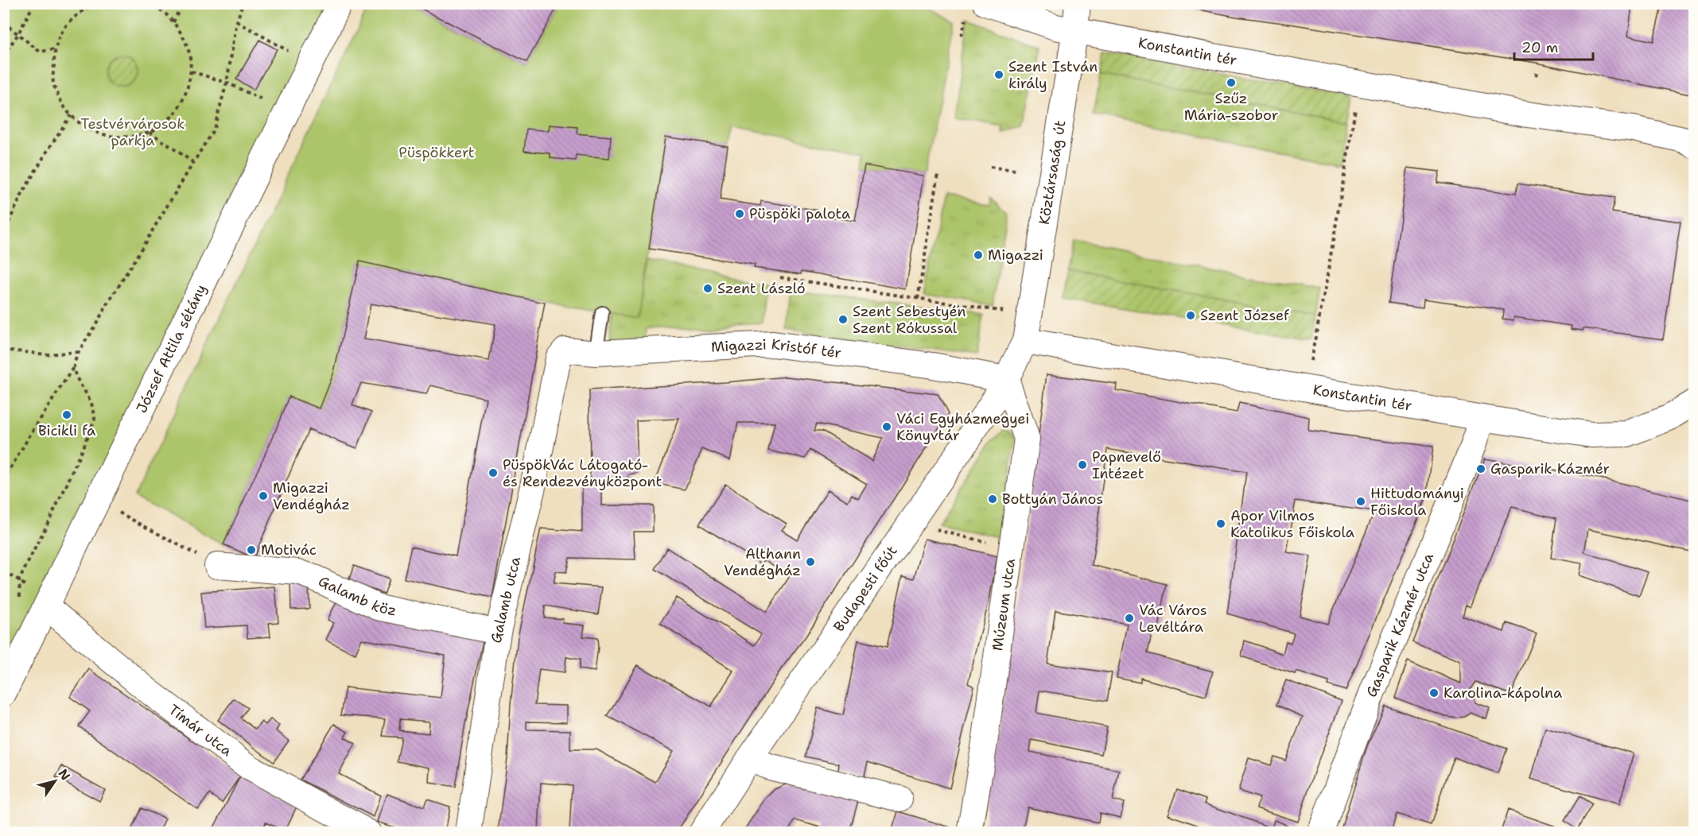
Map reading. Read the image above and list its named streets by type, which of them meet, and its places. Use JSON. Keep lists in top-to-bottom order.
{
  "streets": {
    "street": [
      "Konstantin tér",
      "Köztársaság út",
      "József Attila sétány",
      "Migazzi Kristóf tér",
      "Budapesti főút",
      "Galamb köz",
      "Galamb utca",
      "Múzeum utca",
      "Gasparik Kázmér utca",
      "Tímár utca"
    ]
  },
  "crossings": [
    ["Konstantin tér", "Köztársaság út"],
    ["Konstantin tér", "Budapesti főút"],
    ["Konstantin tér", "Gasparik Kázmér utca"],
    ["Köztársaság út", "Budapesti főút"],
    ["József Attila sétány", "Tímár utca"],
    ["Migazzi Kristóf tér", "Budapesti főút"],
    ["Migazzi Kristóf tér", "Galamb utca"],
    ["Migazzi Kristóf tér", "Múzeum utca"],
    ["Budapesti főút", "Múzeum utca"],
    ["Galamb köz", "Galamb utca"]
  ],
  "parks": ["Testvérvárosok parkja", "Püspökkert"],
  "places": [
    "Szent István király",
    "Szűz Mária-szobor",
    "Püspöki palota",
    "Migazzi",
    "Szent László",
    "Szent József",
    "Szent Sebestyén Szent Rókussal",
    "Bicikli fa",
    "Váci Egyházmegyei Könyvtár",
    "Papnevelő Intézet",
    "Gasparik Kázmér",
    "PüspökVác Látogató- és Rendezvényközpont",
    "Migazzi Vendégház",
    "Bottyán János",
    "Hittudományi Főiskola",
    "Apor Vilmos Katolikus Főiskola",
    "Motivác",
    "Althann Vendégház",
    "Vác Város Levéltára",
    "Karolina-kápolna"
  ],
  "scale_bar": "20 m",
  "north": "top right"
}
